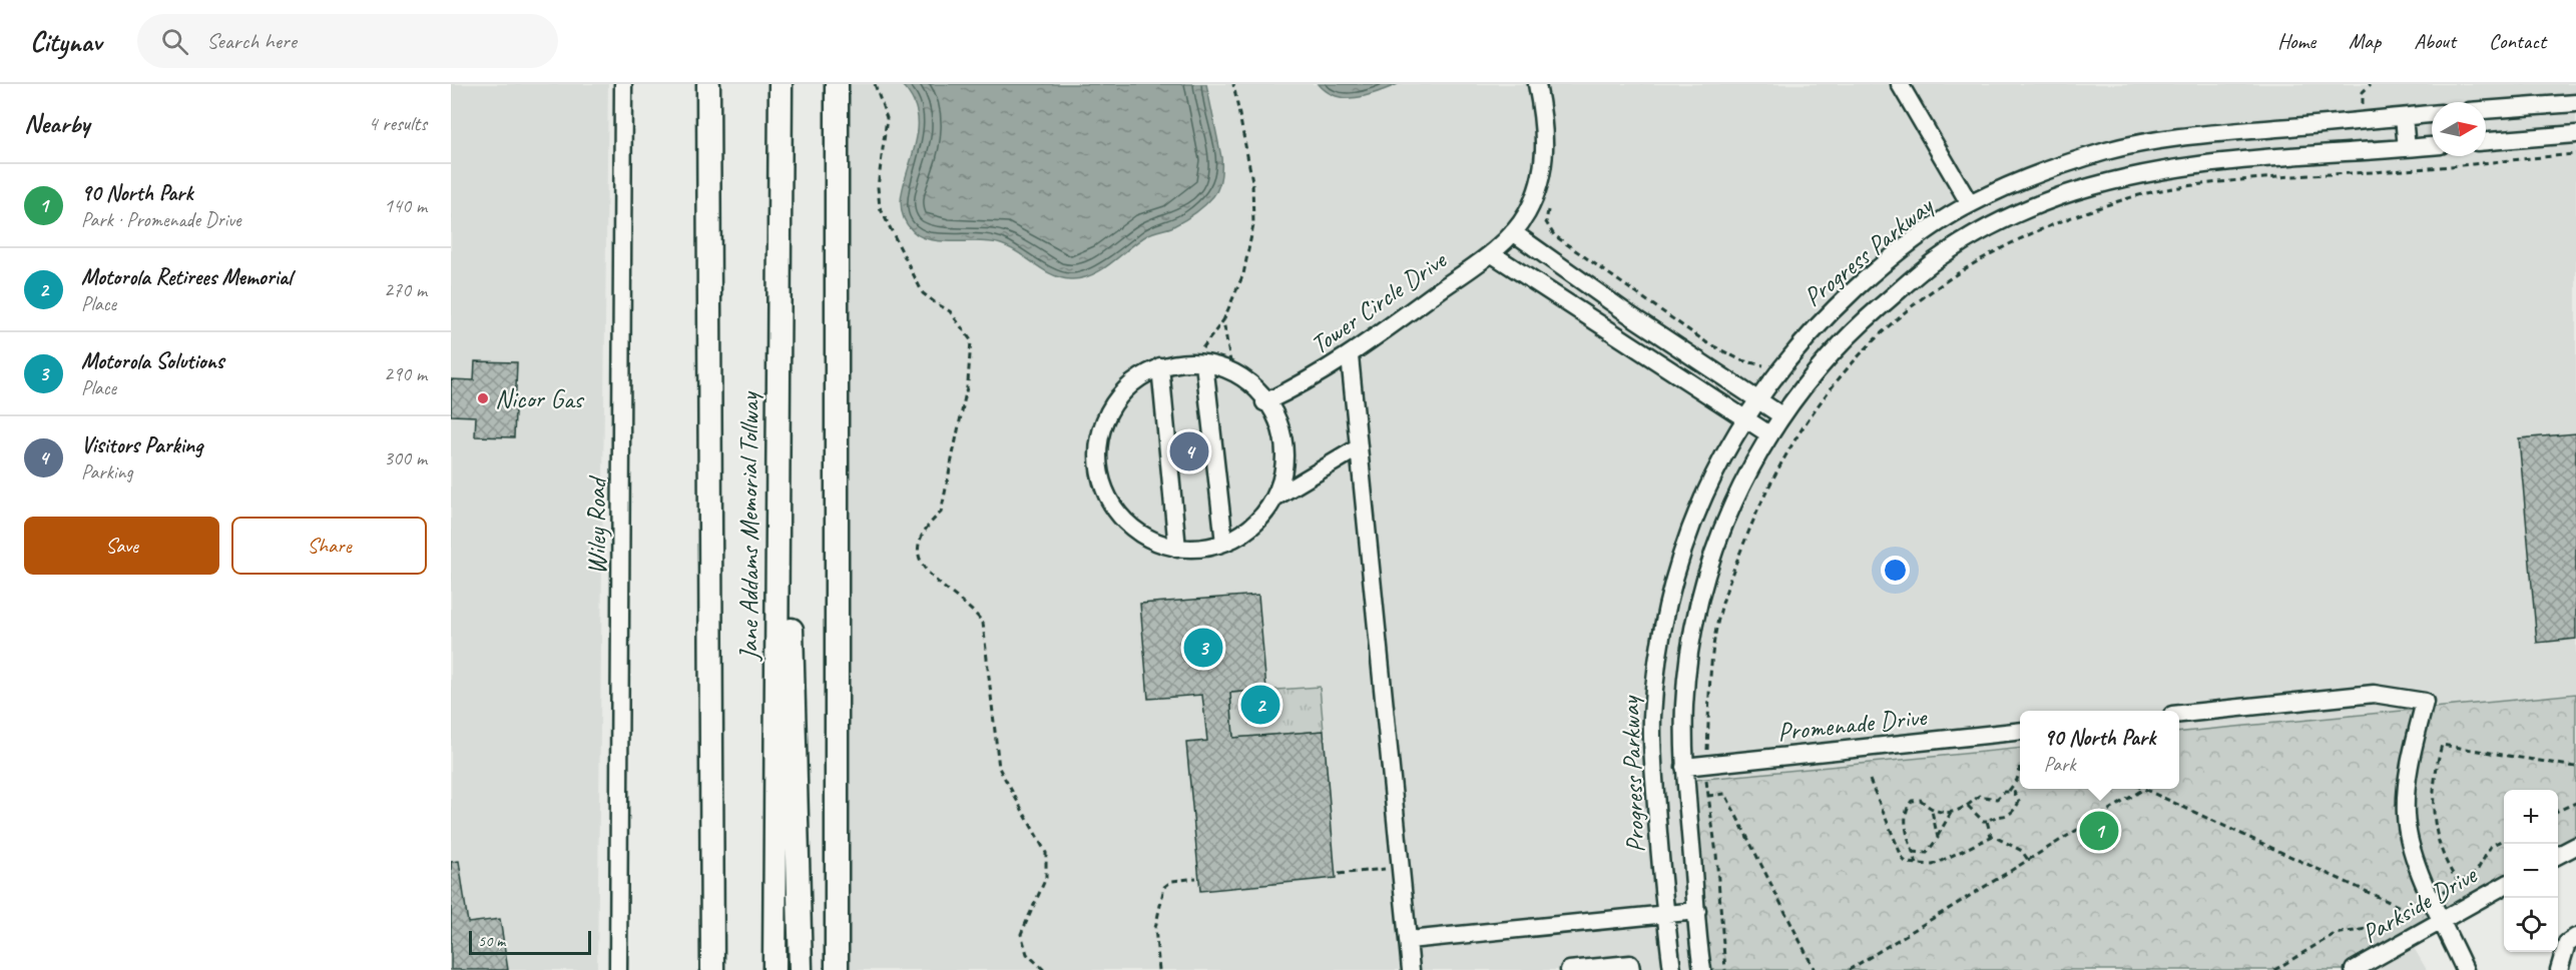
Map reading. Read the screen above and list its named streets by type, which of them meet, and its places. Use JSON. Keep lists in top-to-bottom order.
{
  "streets": {
    "highway": ["Jane Addams Memorial Tollway"],
    "street": [
      "Progress Parkway",
      "Tower Circle Drive",
      "Wiley Road",
      "Promenade Drive",
      "Parkside Drive"
    ]
  },
  "crossings": [
    ["Progress Parkway", "Promenade Drive"]
  ],
  "places": ["Nicor Gas"],
  "scale_bar": "50 m",
  "north": "right",
  "page": {
    "header": "Citynav",
    "search": "Search here",
    "nav": [
      "Home",
      "Map",
      "About",
      "Contact"
    ],
    "heading": ["Nearby", "4 results"],
    "list": [
      {
        "mark": "1",
        "name": "90 North Park",
        "note": "Park · Promenade Drive",
        "value": "140 m"
      },
      {
        "mark": "2",
        "name": "Motorola Retirees Memorial",
        "note": "Place",
        "value": "270 m"
      },
      {
        "mark": "3",
        "name": "Motorola Solutions",
        "note": "Place",
        "value": "290 m"
      },
      {
        "mark": "4",
        "name": "Visitors Parking",
        "note": "Parking",
        "value": "300 m"
      }
    ],
    "pins": [
      "4",
      "3",
      "2",
      "1"
    ],
    "buttons": ["Save", "Share"],
    "popup": ["90 North Park", "Park"],
    "map_buttons": ["+", "−"],
    "scale": "50 m"
  }
}
